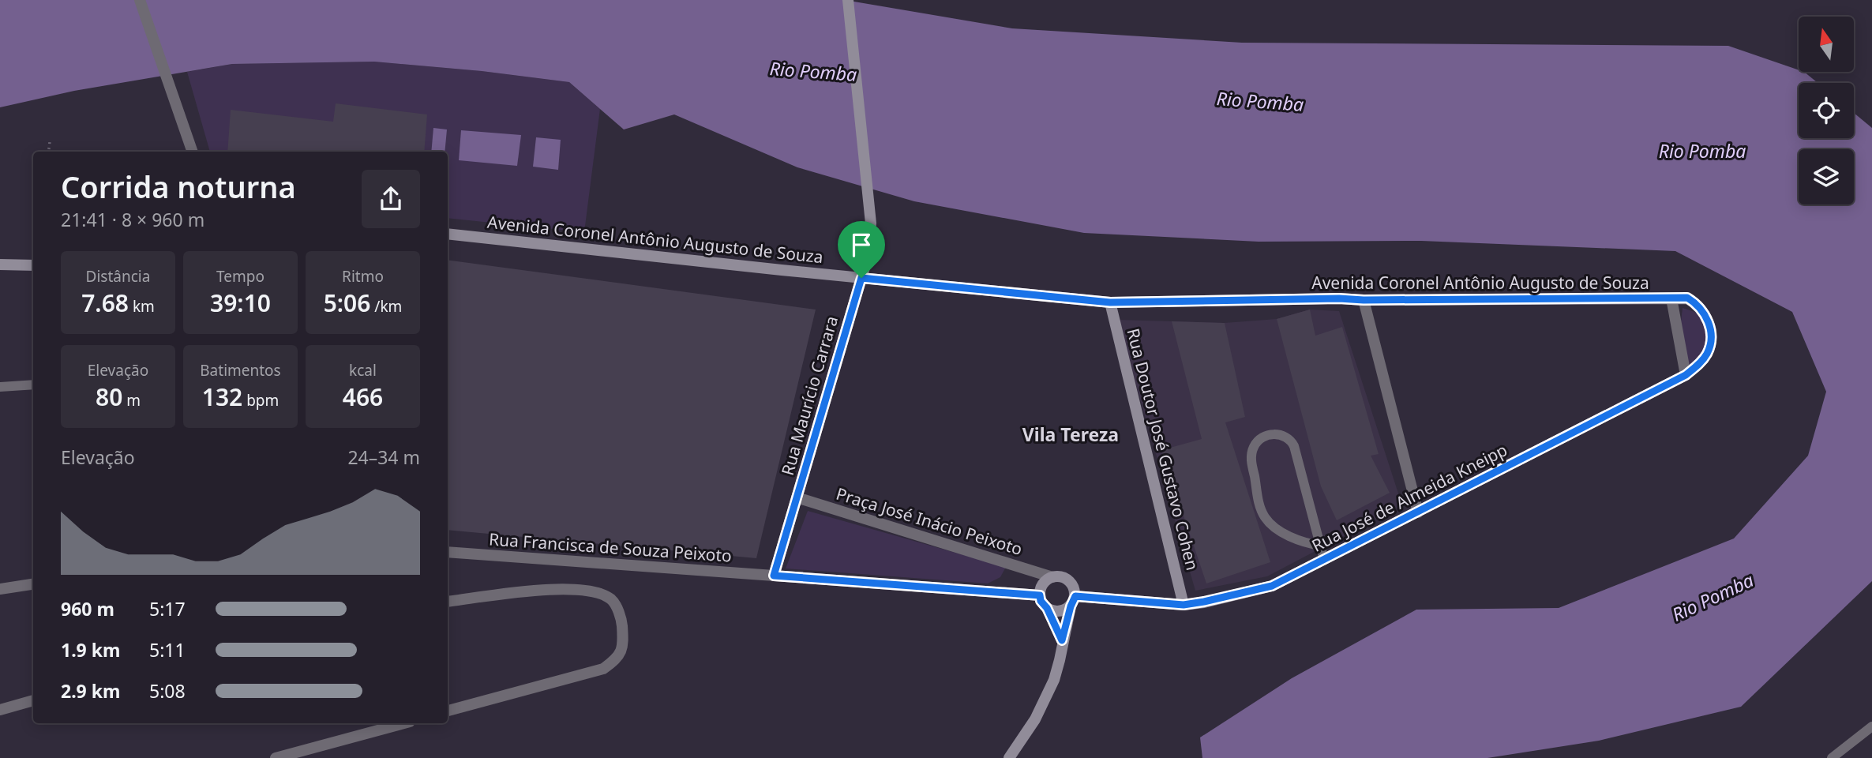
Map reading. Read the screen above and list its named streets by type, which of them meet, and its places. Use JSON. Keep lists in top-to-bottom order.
{
  "streets": {
    "street": [
      "Avenida Coronel Antônio Augusto de Souza",
      "Rua Maurício Carrara",
      "Rua Doutor José Gustavo Cohen",
      "Rua José de Almeida Kneipp",
      "Praça José Inácio Peixoto",
      "Rua Francisca de Souza Peixoto"
    ]
  },
  "crossings": [
    ["Avenida Coronel Antônio Augusto de Souza", "Rua Maurício Carrara"],
    ["Avenida Coronel Antônio Augusto de Souza", "Rua Doutor José Gustavo Cohen"],
    ["Avenida Coronel Antônio Augusto de Souza", "Rua José de Almeida Kneipp"],
    ["Rua Maurício Carrara", "Praça José Inácio Peixoto"],
    ["Rua Maurício Carrara", "Rua Francisca de Souza Peixoto"],
    ["Rua Doutor José Gustavo Cohen", "Rua José de Almeida Kneipp"],
    ["Rua José de Almeida Kneipp", "Praça José Inácio Peixoto"]
  ],
  "districts": ["Vila Tereza"],
  "water": ["Rio Pomba"],
  "north": "top",
  "page": {
    "heading": ["Corrida noturna", "21:41 · 8 × 960 m"],
    "stats": [
      ["Distância", "7.68 km"],
      ["Tempo", "39:10"],
      ["Ritmo", "5:06 /km"],
      ["Elevação", "80 m"],
      ["Batimentos", "132 bpm"],
      ["kcal", "466"]
    ],
    "chart": ["Elevação", "24–34 m"],
    "list": [
      {
        "name": "960 m",
        "note": "5:17"
      },
      {
        "name": "1.9 km",
        "note": "5:11"
      },
      {
        "name": "2.9 km",
        "note": "5:08"
      }
    ]
  }
}
